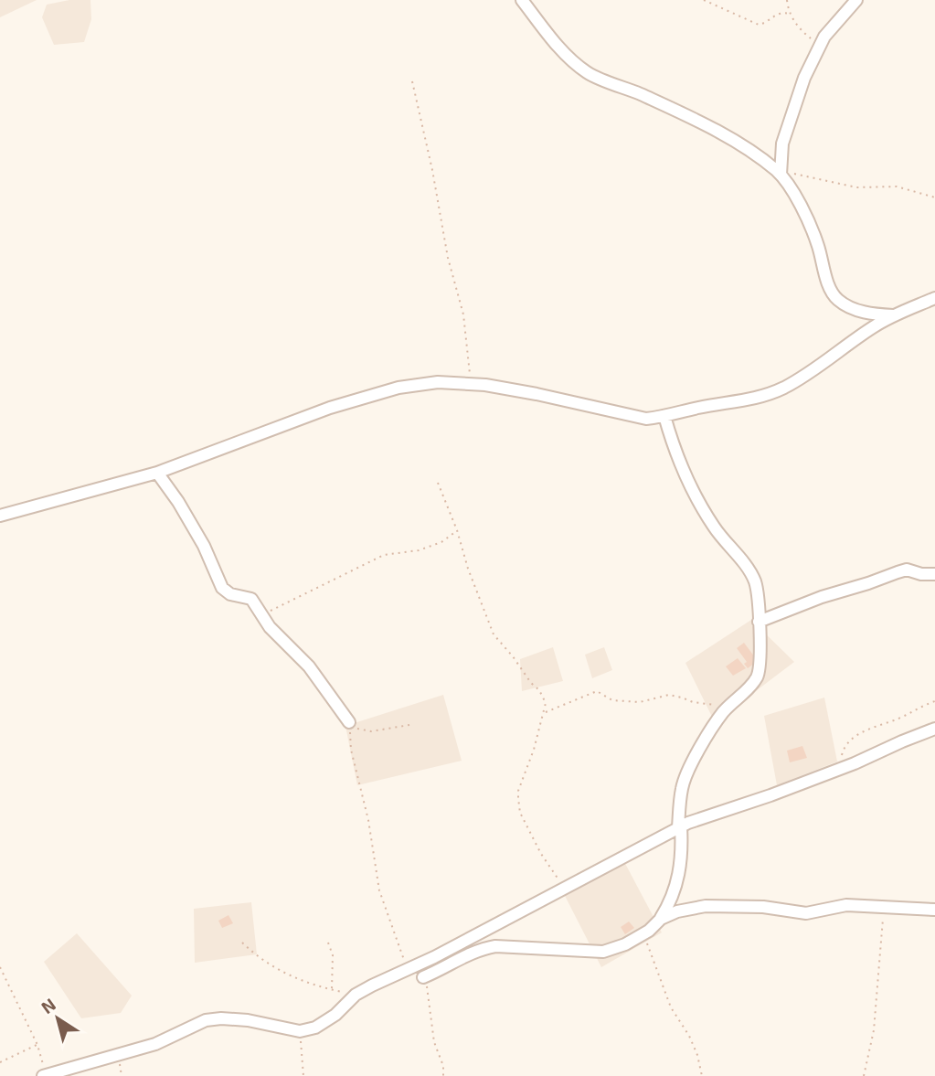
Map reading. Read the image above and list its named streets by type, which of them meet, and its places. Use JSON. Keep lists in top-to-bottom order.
{
  "north": "top left"
}
